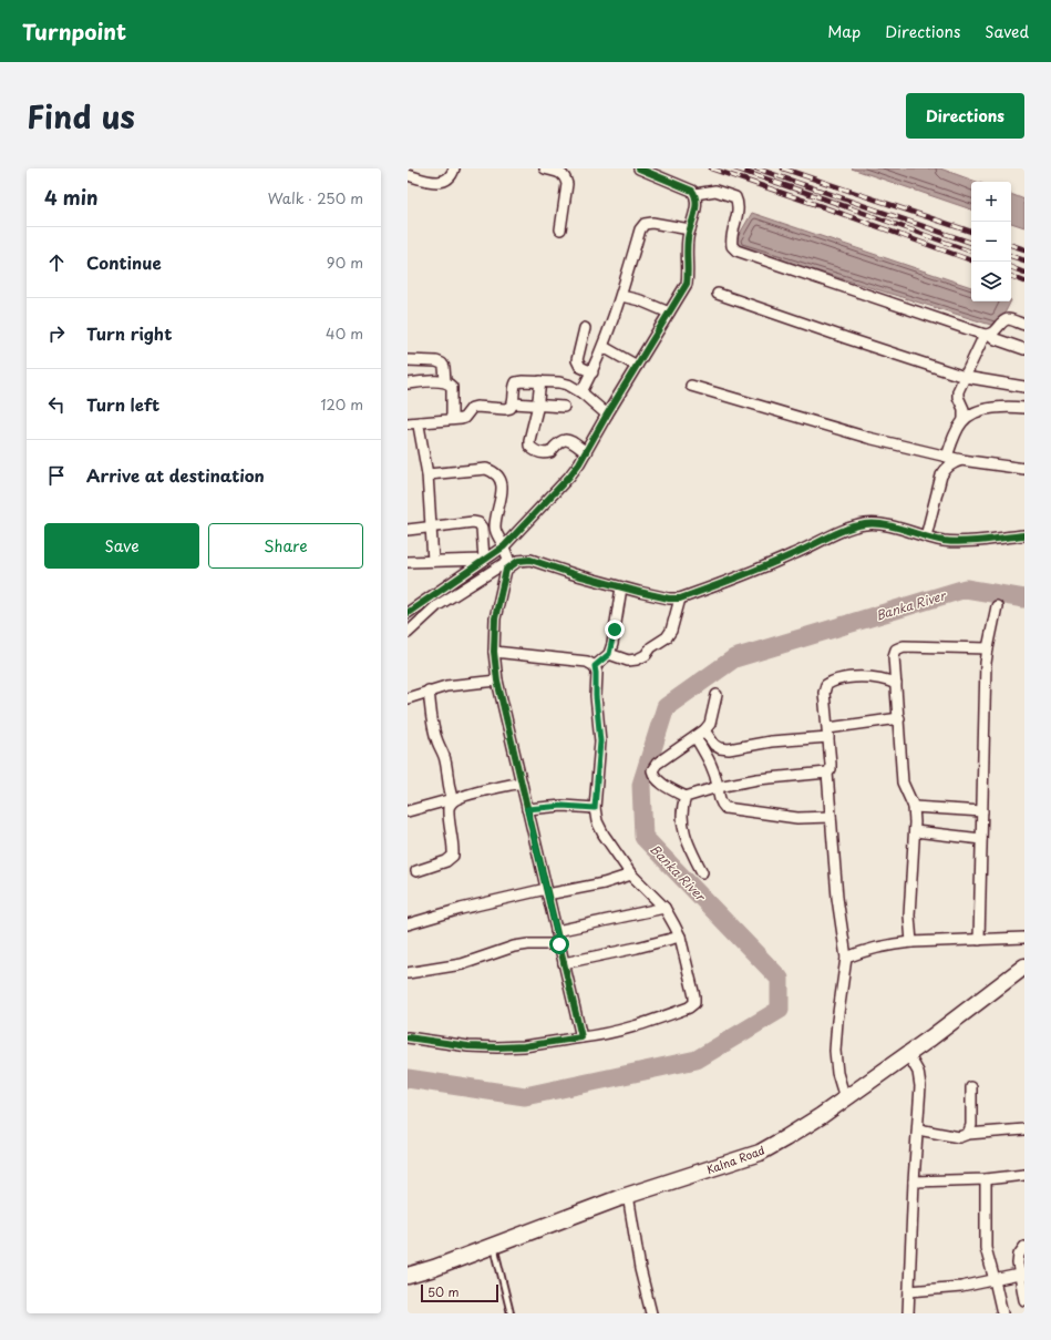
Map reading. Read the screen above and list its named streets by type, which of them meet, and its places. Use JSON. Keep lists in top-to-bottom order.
{
  "streets": {
    "main road": ["Kalna Road"]
  },
  "water": ["Banka River"],
  "scale_bar": "50 m",
  "page": {
    "header": "Turnpoint",
    "nav": ["Map", "Directions", "Saved"],
    "title": "Find us",
    "buttons": [
      "Directions",
      ["Save", "Share"]
    ],
    "heading": ["4 min", "Walk · 250 m"],
    "map_buttons": ["+", "−"],
    "list": [
      ["Continue", "90 m"],
      ["Turn right", "40 m"],
      ["Turn left", "120 m"],
      "Arrive at destination"
    ],
    "scale": "50 m"
  }
}
